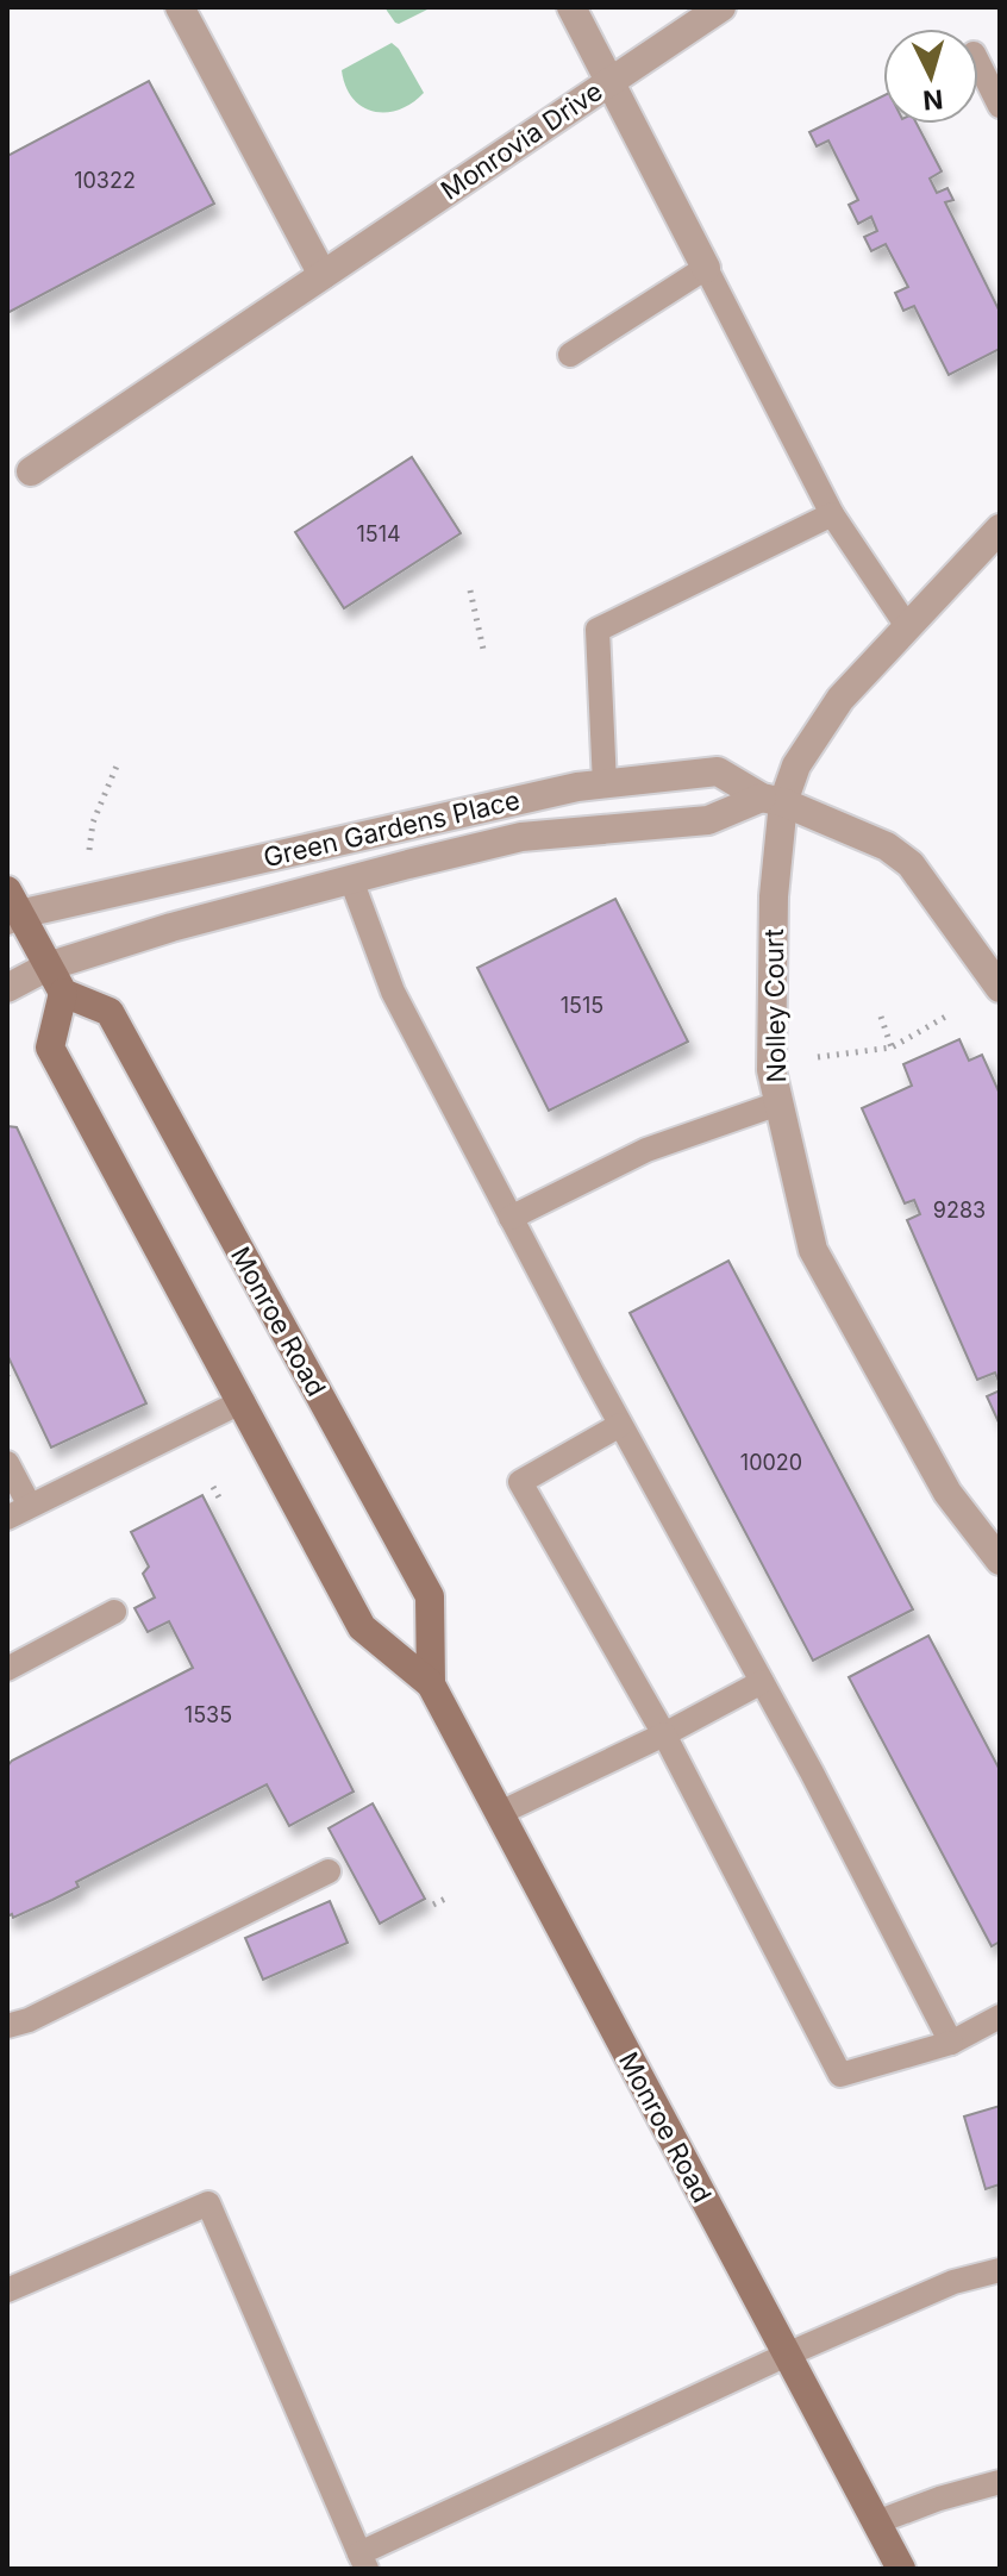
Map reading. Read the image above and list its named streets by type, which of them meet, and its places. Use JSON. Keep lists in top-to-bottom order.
{
  "streets": {
    "main road": ["Monroe Road"],
    "street": ["Monrovia Drive", "Green Gardens Place", "Nolley Court"]
  },
  "crossings": [
    ["Green Gardens Place", "Nolley Court"]
  ],
  "house_numbers": [
    "10322",
    "1514",
    "1515",
    "9283",
    "10020",
    "1535"
  ],
  "north": "bottom"
}
